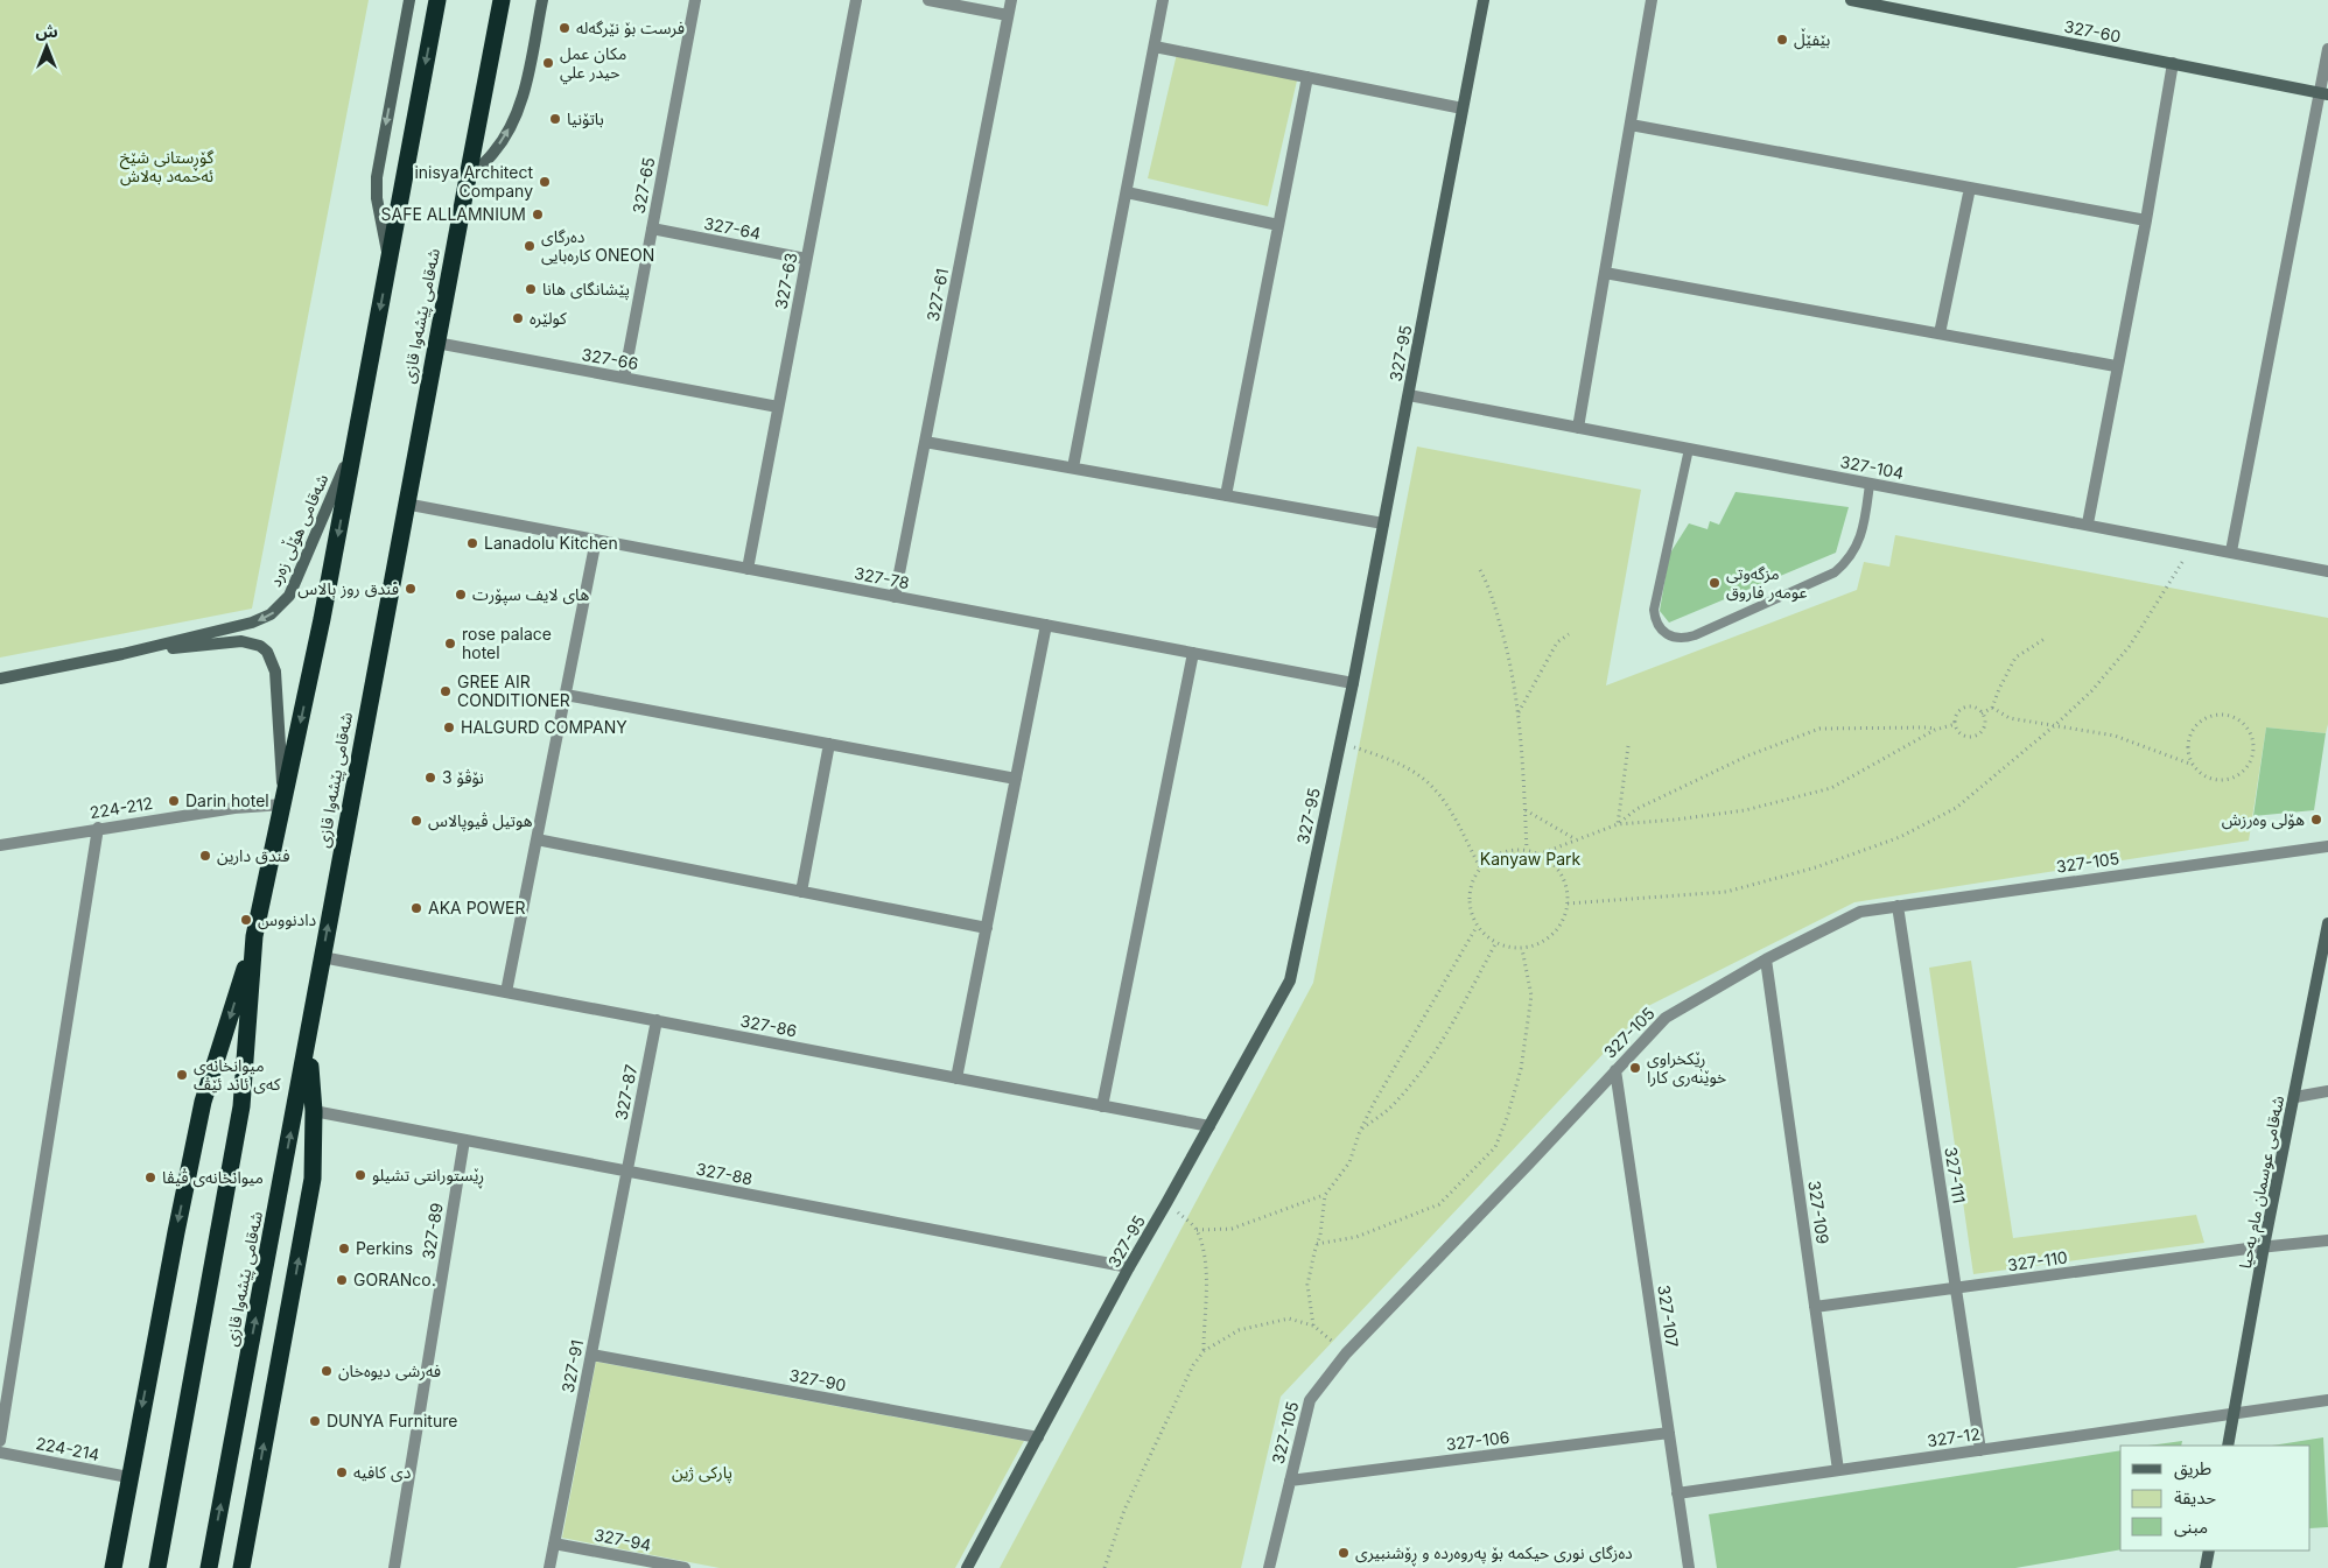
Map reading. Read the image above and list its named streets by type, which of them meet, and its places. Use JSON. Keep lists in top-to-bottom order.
{
  "streets": {
    "highway": ["شەقامی پێشەوا قازی"],
    "street": [
      "327-60",
      "327-65",
      "327-64",
      "327-63",
      "327-61",
      "327-95",
      "327-66",
      "327-104",
      "شەقامی هۆڵی زەرد",
      "327-78",
      "224-212",
      "327-105",
      "327-86",
      "327-87",
      "327-88",
      "327-111",
      "شەقامی عوسمان مام یەحیا",
      "327-109",
      "327-89",
      "327-110",
      "327-107",
      "327-91",
      "327-90",
      "327-12",
      "327-106",
      "224-214",
      "327-94"
    ]
  },
  "crossings": [
    ["327-65", "327-64"],
    ["327-65", "327-66"],
    ["327-64", "327-63"],
    ["327-63", "327-66"],
    ["327-63", "327-78"],
    ["327-61", "327-78"],
    ["شەقامی پێشەوا قازی", "327-66"],
    ["شەقامی پێشەوا قازی", "شەقامی هۆڵی زەرد"],
    ["شەقامی پێشەوا قازی", "327-78"],
    ["شەقامی پێشەوا قازی", "224-212"],
    ["شەقامی پێشەوا قازی", "327-86"],
    ["327-95", "327-104"],
    ["327-95", "327-78"],
    ["327-95", "327-86"],
    ["327-95", "327-88"],
    ["327-95", "327-90"],
    ["شەقامی هۆڵی زەرد", "224-212"],
    ["327-105", "327-111"],
    ["327-105", "327-109"],
    ["327-105", "327-107"],
    ["327-105", "327-106"],
    ["327-86", "327-87"],
    ["327-87", "327-88"],
    ["327-87", "327-91"],
    ["327-88", "327-89"],
    ["327-88", "327-91"],
    ["327-111", "327-110"],
    ["327-111", "327-12"],
    ["شەقامی عوسمان مام یەحیا", "327-110"],
    ["شەقامی عوسمان مام یەحیا", "327-12"],
    ["327-109", "327-110"],
    ["327-109", "327-12"],
    ["327-107", "327-12"],
    ["327-107", "327-106"],
    ["327-91", "327-90"],
    ["327-91", "327-94"]
  ],
  "one_way": ["شەقامی هۆڵی زەرد"],
  "parks": ["گۆڕستانی شێخ ئەحمەد بەلاش", "Kanyaw Park", "پارکی ژین"],
  "places": [
    "فرست بۆ نێرگەلە",
    "بێفێڵ",
    "مكان عمل حيدر علي",
    "باتۆنیا",
    "inisya Architect Company",
    "SAFE ALLAMNIUM",
    "دەرگای کارەبایی ONEON",
    "پێشانگای هانا",
    "کولێرە",
    "Lanadolu Kitchen",
    "مزگەوتی عومەر فاروق",
    "فندق روز بالاس",
    "های لایف سپۆرت",
    "rose palace hotel",
    "GREE AIR CONDITIONER",
    "HALGURD COMPANY",
    "نۆڤۆ 3",
    "Darin hotel",
    "هۆلی وەرزش",
    "هوتیل ڤیوپالاس",
    "فندق دارين",
    "AKA POWER",
    "دادنووس",
    "ڕێكخراوی خوێنەری كارا",
    "میوانخانەی کەی ئاند ئێڤ",
    "ڕێستورانتی تشیلو",
    "میوانخانەی ڤیڤا",
    "Perkins",
    "GORANco.",
    "فەرشی دیوەخان",
    "DUNYA Furniture",
    "دى كافيه",
    "دەزگای نوری حیکمە بۆ پەروەردە و ڕۆشنبیری"
  ],
  "legend": ["طريق", "حديقة", "مبنى"],
  "north": "top"
}
